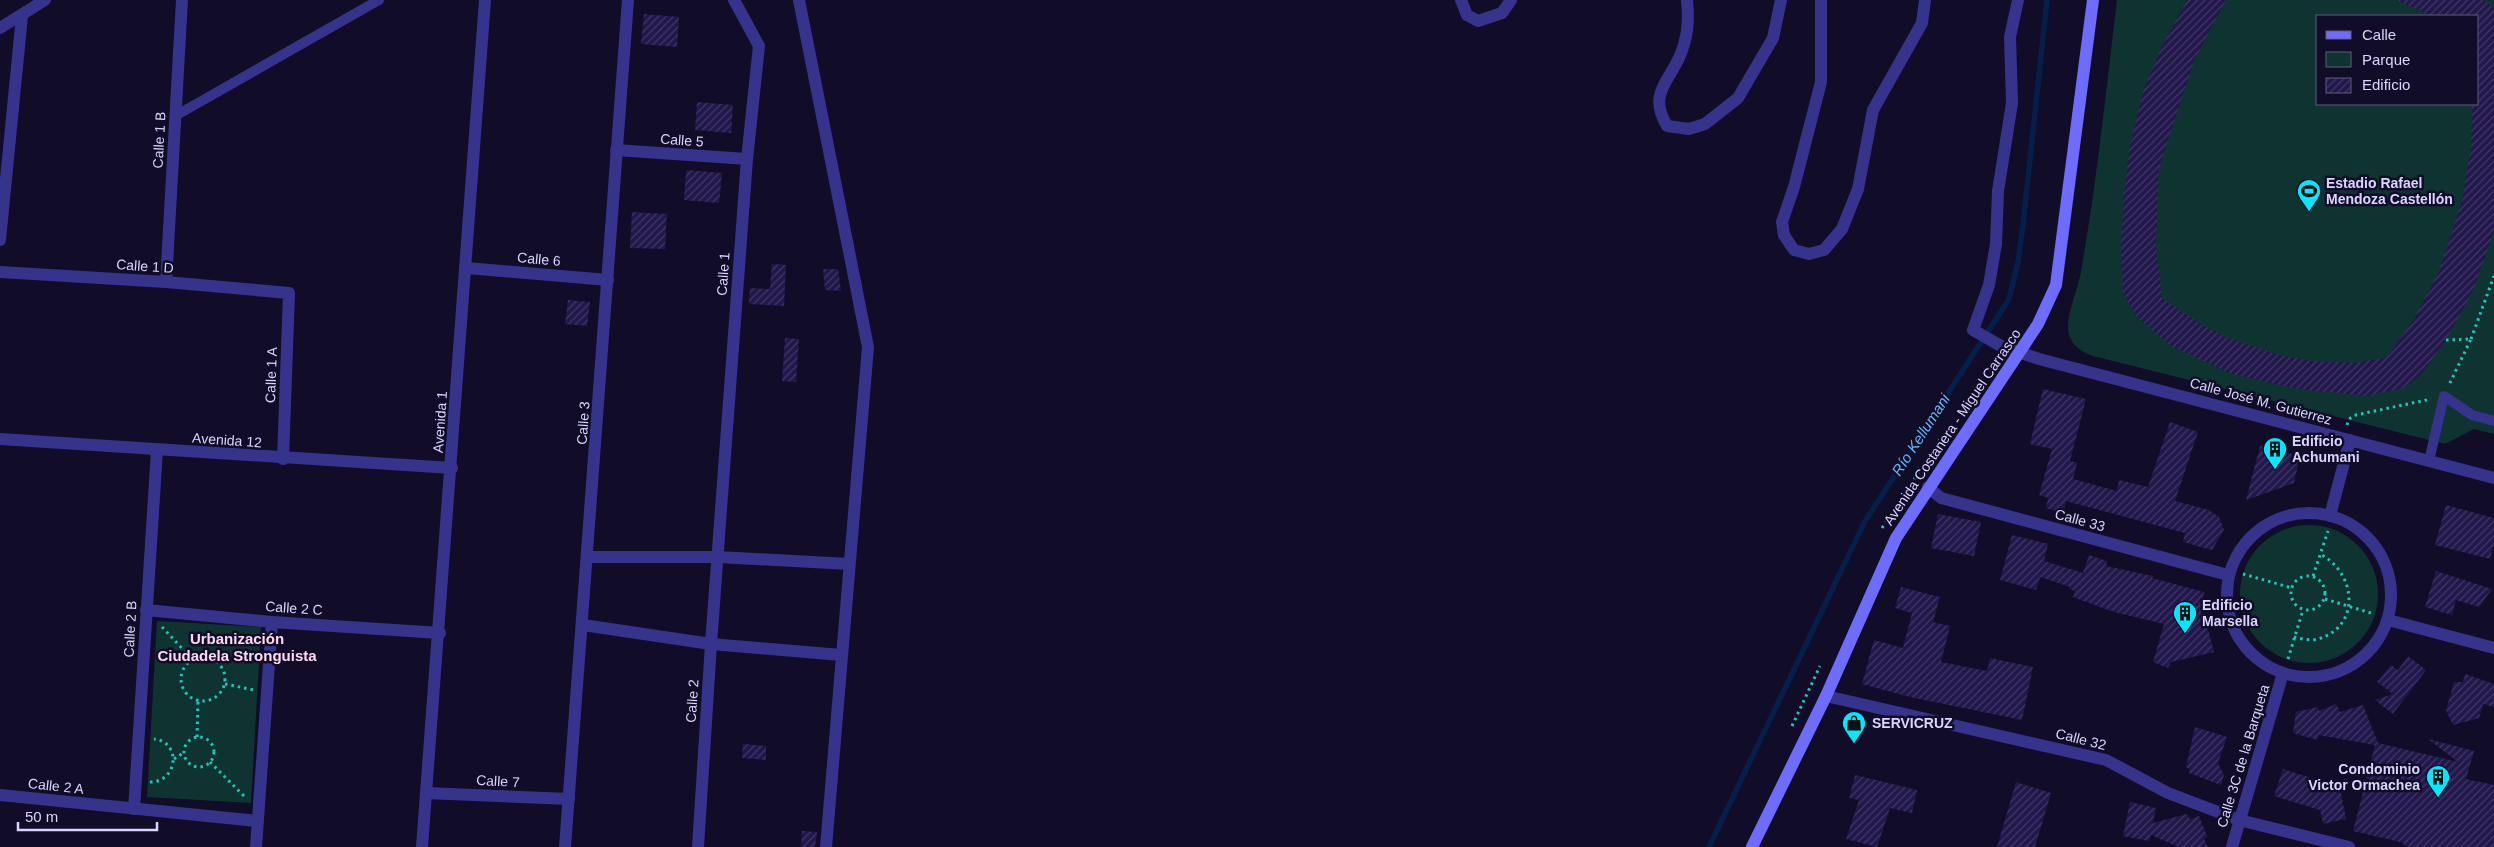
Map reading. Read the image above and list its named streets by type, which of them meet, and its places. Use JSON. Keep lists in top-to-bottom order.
{
  "streets": {
    "street": [
      "Calle 1 B",
      "Calle 5",
      "Calle 6",
      "Calle 1 D",
      "Calle 1",
      "Calle 1 A",
      "Calle José M. Gutierrez",
      "Avenida 1",
      "Calle 3",
      "Avenida Costanera - Miguel Carrasco",
      "Avenida 12",
      "Calle 33",
      "Calle 2 C",
      "Calle 2 B",
      "Calle 2",
      "Calle 32",
      "Calle 3C de la Barqueta",
      "Calle 7",
      "Calle 2 A"
    ]
  },
  "crossings": [
    ["Calle 1 B", "Calle 1 D"],
    ["Calle 5", "Calle 1"],
    ["Calle 5", "Calle 3"],
    ["Calle 6", "Avenida 1"],
    ["Calle 6", "Calle 3"],
    ["Calle 1 D", "Calle 1 A"],
    ["Calle 1", "Calle 2"],
    ["Calle 1 A", "Avenida 12"],
    ["Calle José M. Gutierrez", "Avenida Costanera - Miguel Carrasco"],
    ["Avenida 1", "Avenida 12"],
    ["Avenida 1", "Calle 2 C"],
    ["Avenida 1", "Calle 7"],
    ["Calle 3", "Calle 7"],
    ["Avenida Costanera - Miguel Carrasco", "Calle 33"],
    ["Avenida Costanera - Miguel Carrasco", "Calle 32"],
    ["Avenida 12", "Calle 2 B"],
    ["Calle 2 C", "Calle 2 B"],
    ["Calle 2 B", "Calle 2 A"],
    ["Calle 32", "Calle 3C de la Barqueta"]
  ],
  "districts": ["Urbanización Ciudadela Stronguista"],
  "water": ["Río Kellumani"],
  "places": {
    "sports": ["Estadio Rafael Mendoza Castellón"],
    "building": ["Edificio Achumani", "Edificio Marsella", "Condominio Victor Ormachea"],
    "shop": ["SERVICRUZ"]
  },
  "legend": ["Calle", "Parque", "Edificio"],
  "scale_bar": "50 m"
}
